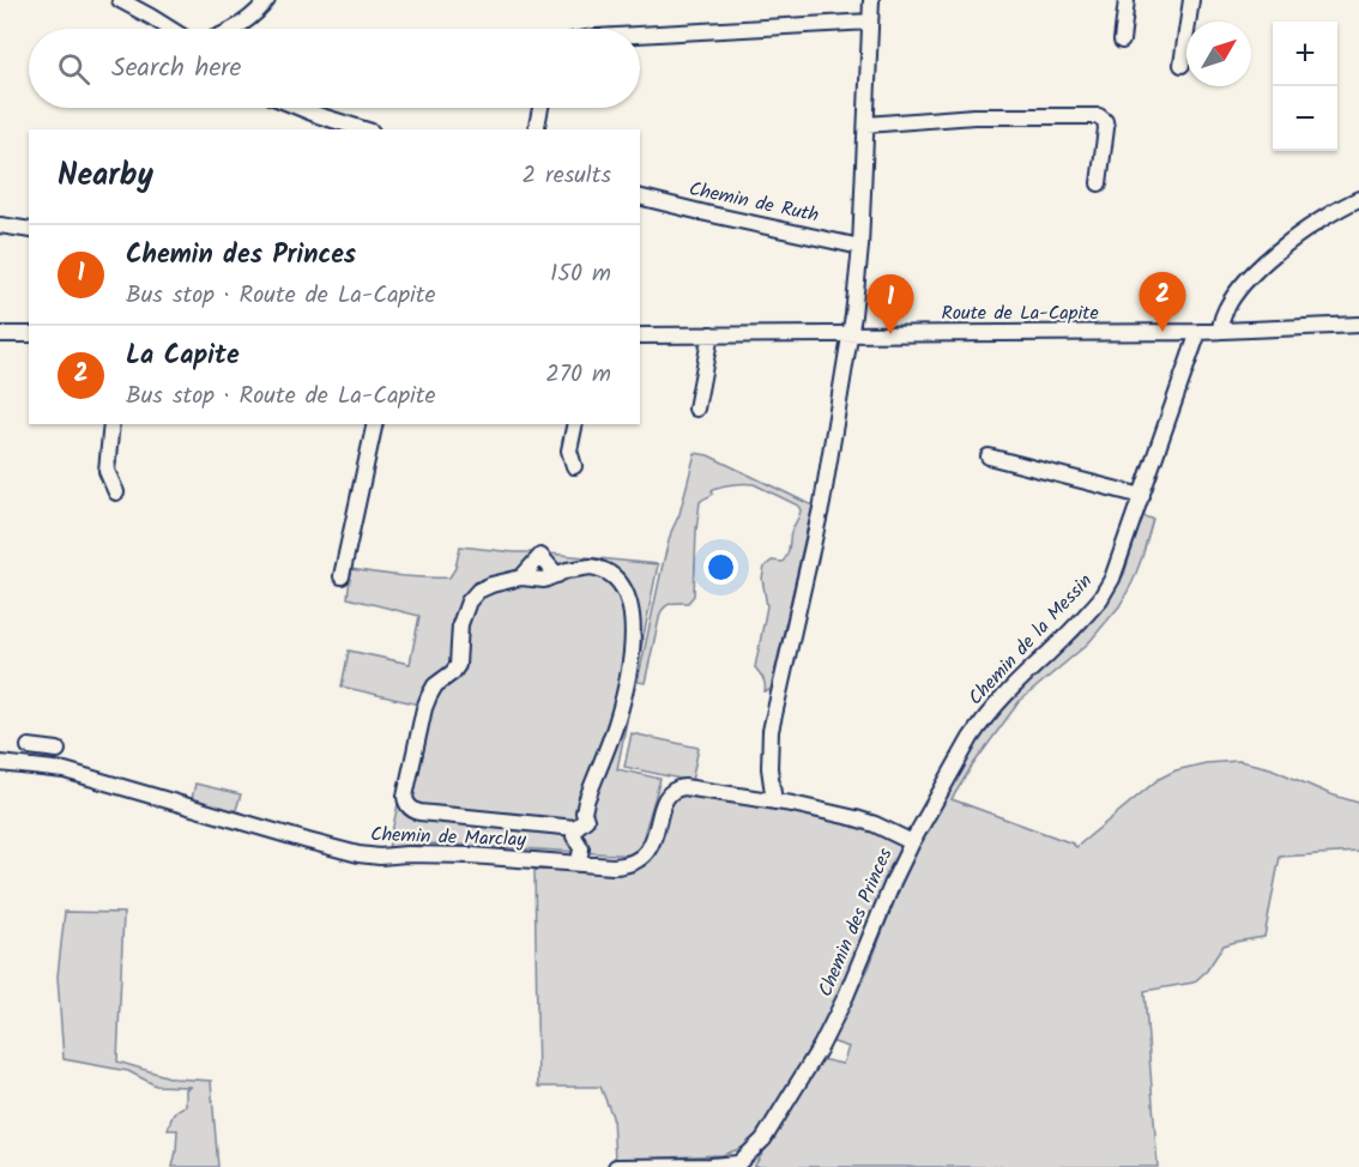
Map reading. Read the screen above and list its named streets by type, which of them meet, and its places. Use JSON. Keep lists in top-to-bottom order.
{
  "streets": {
    "street": [
      "Chemin de Ruth",
      "Route de La-Capite",
      "Chemin de la Messin",
      "Chemin de Marclay",
      "Chemin des Princes"
    ]
  },
  "crossings": [
    ["Route de La-Capite", "Chemin de la Messin"],
    ["Chemin de la Messin", "Chemin des Princes"],
    ["Chemin de Marclay", "Chemin des Princes"]
  ],
  "north": "top right",
  "page": {
    "map_buttons": ["+", "−"],
    "search": "Search here",
    "heading": ["Nearby", "2 results"],
    "list": [
      {
        "mark": "1",
        "name": "Chemin des Princes",
        "note": "Bus stop · Route de La-Capite",
        "value": "150 m"
      },
      {
        "mark": "2",
        "name": "La Capite",
        "note": "Bus stop · Route de La-Capite",
        "value": "270 m"
      }
    ],
    "pins": ["2", "1"]
  }
}
